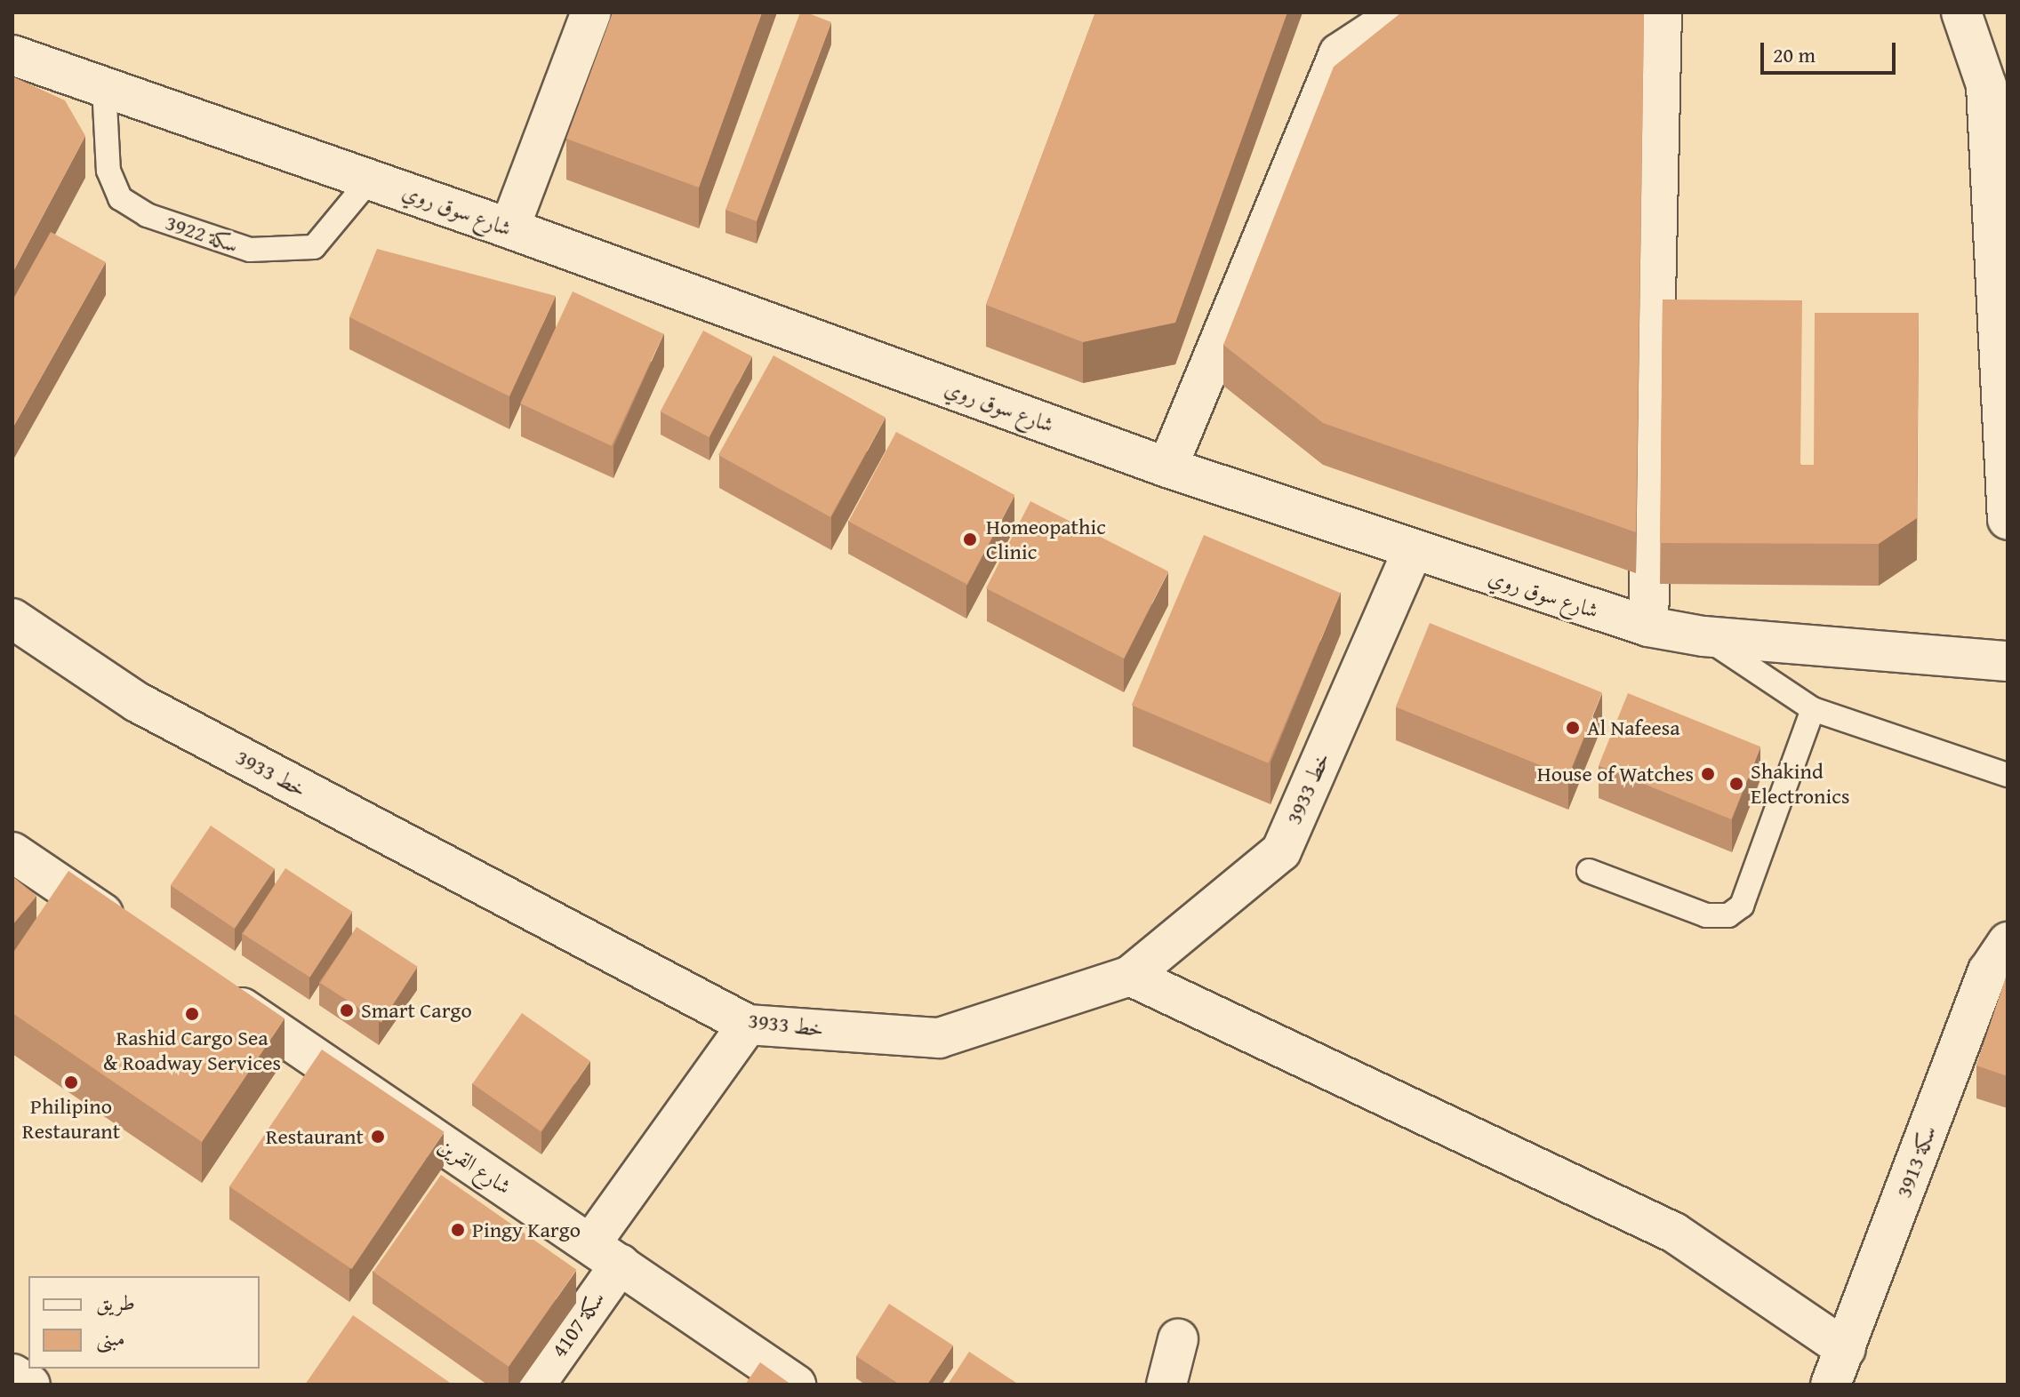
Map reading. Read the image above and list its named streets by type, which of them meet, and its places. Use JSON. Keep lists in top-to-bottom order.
{
  "streets": {
    "street": [
      "شارع سوق روي",
      "3933 خط",
      "سكة 3913",
      "شارع القرين",
      "سكة 4107"
    ],
    "lane": ["سكة 3922"]
  },
  "crossings": [
    ["شارع سوق روي", "سكة 3922"],
    ["شارع سوق روي", "3933 خط"],
    ["3933 خط", "سكة 4107"],
    ["شارع القرين", "سكة 4107"]
  ],
  "places": [
    "Homeopathic Clinic",
    "Al Nafeesa",
    "House of Watches",
    "Shakind Electronics",
    "Smart Cargo",
    "Rashid Cargo Sea & Roadway Services",
    "Philipino Restaurant",
    "Restaurant",
    "Pingy Kargo"
  ],
  "legend": ["طريق", "مبنى"],
  "scale_bar": "20 m"
}
